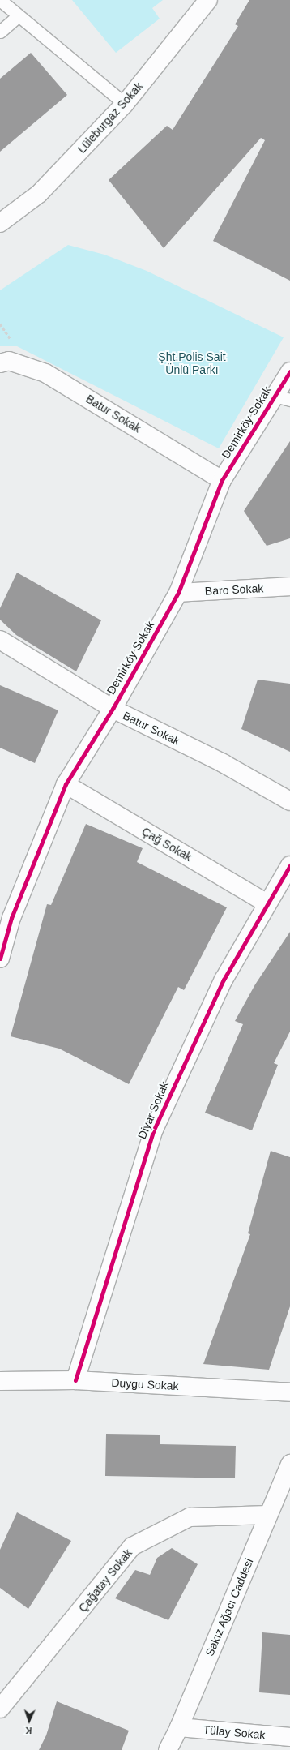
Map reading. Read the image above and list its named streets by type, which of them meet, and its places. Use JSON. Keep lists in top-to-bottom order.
{
  "streets": {
    "street": [
      "Lüleburgaz Sokak",
      "Batur Sokak",
      "Demirköy Sokak",
      "Baro Sokak",
      "Çağ Sokak",
      "Diyar Sokak",
      "Duygu Sokak",
      "Çağatay Sokak",
      "Sakız Ağacı Caddesi",
      "Tülay Sokak"
    ]
  },
  "crossings": [
    ["Batur Sokak", "Demirköy Sokak"],
    ["Demirköy Sokak", "Baro Sokak"],
    ["Demirköy Sokak", "Çağ Sokak"],
    ["Çağ Sokak", "Diyar Sokak"],
    ["Diyar Sokak", "Duygu Sokak"],
    ["Çağatay Sokak", "Sakız Ağacı Caddesi"],
    ["Sakız Ağacı Caddesi", "Tülay Sokak"]
  ],
  "parks": ["Şht.Polis Sait Ünlü Parkı"],
  "north": "bottom"
}
